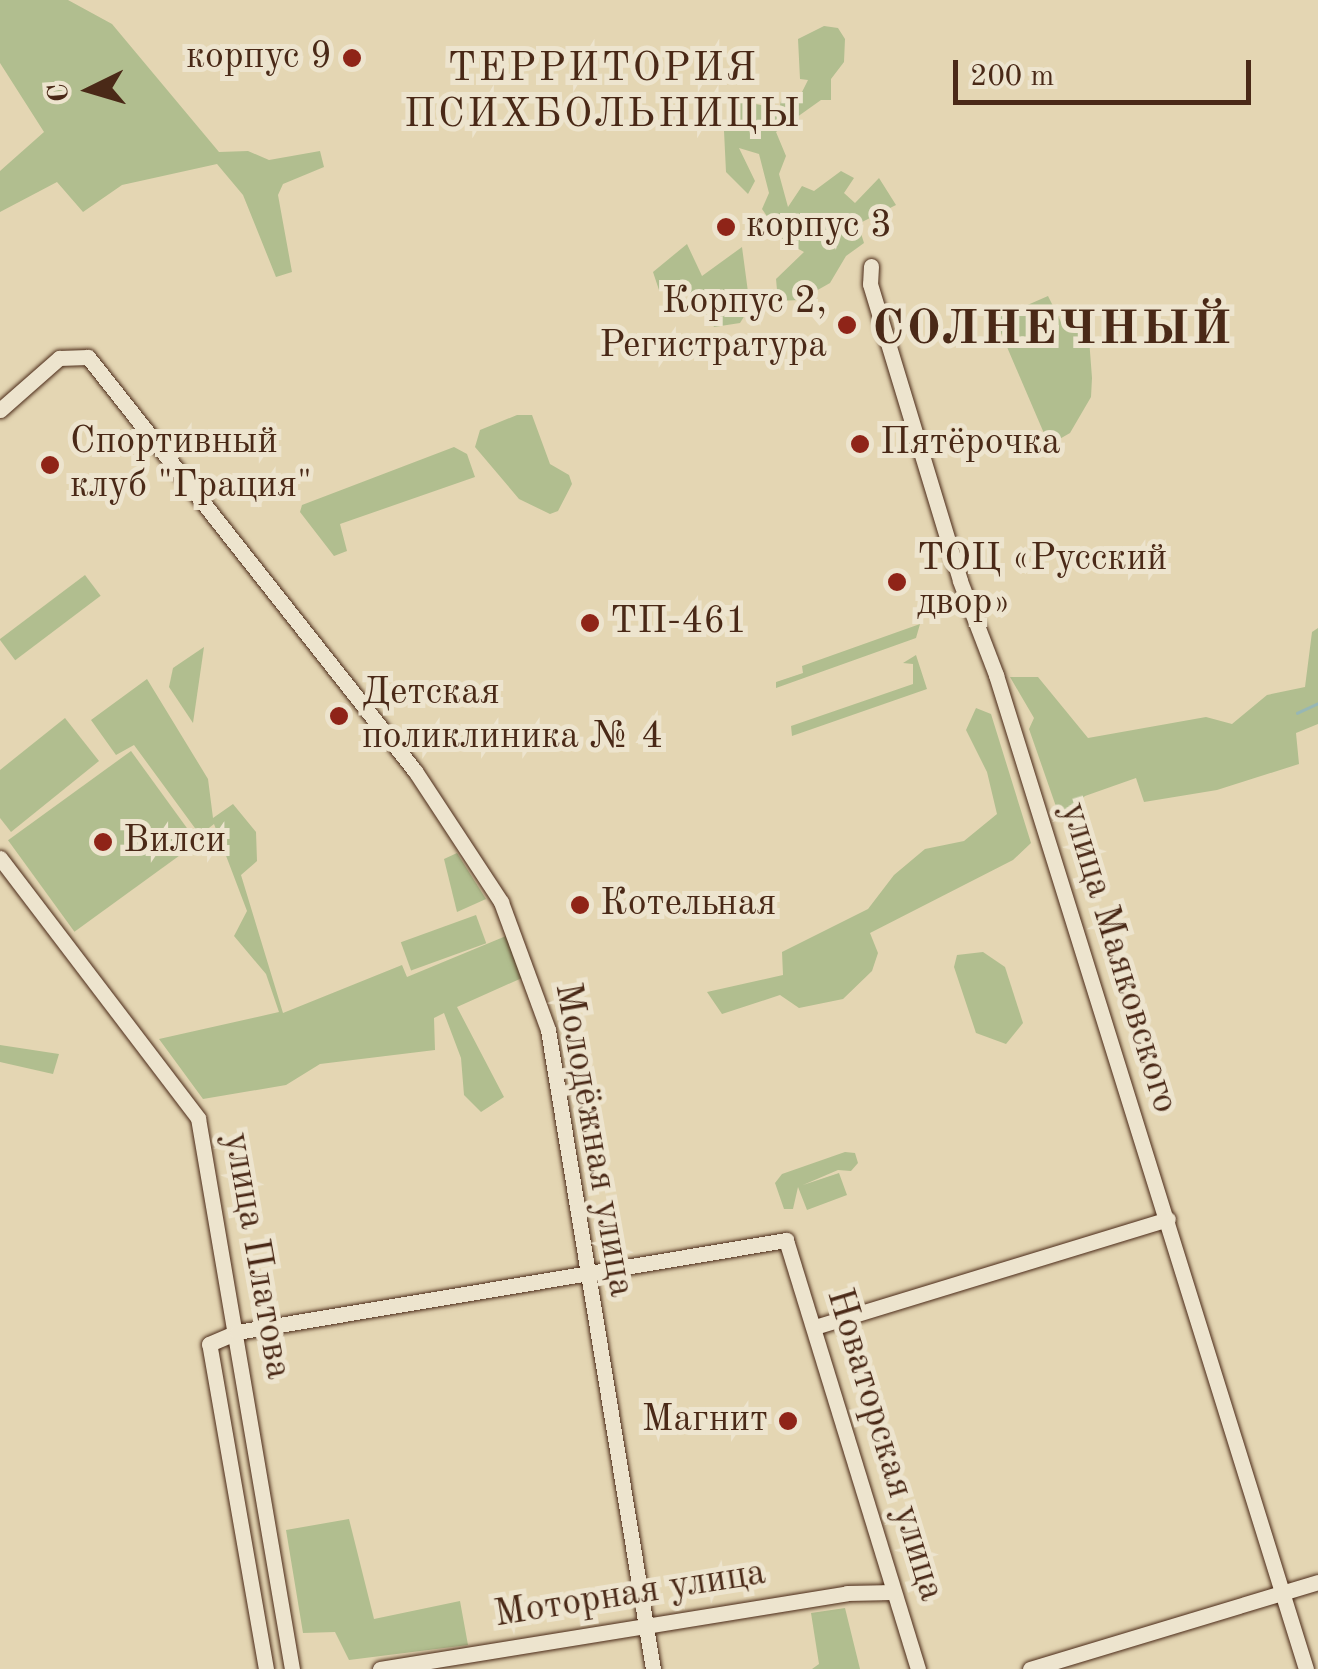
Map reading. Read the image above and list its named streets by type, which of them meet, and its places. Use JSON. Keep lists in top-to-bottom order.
{
  "streets": {
    "street": [
      "улица Маяковского",
      "Молодёжная улица",
      "улица Платова",
      "Новаторская улица",
      "Моторная улица"
    ]
  },
  "crossings": [
    ["Молодёжная улица", "Новаторская улица"],
    ["Молодёжная улица", "Моторная улица"],
    ["Новаторская улица", "Моторная улица"]
  ],
  "districts": ["ТЕРРИТОРИЯ ПСИХБОЛЬНИЦЫ", "СОЛНЕЧНЫЙ"],
  "places": [
    "корпус 9",
    "корпус 3",
    "Корпус 2, Регистратура",
    "Пятёрочка",
    "Спортивный клуб \"Грация\"",
    "ТОЦ «Русский двор»",
    "ТП-461",
    "Детская поликлиника № 4",
    "Вилси",
    "Котельная",
    "Магнит"
  ],
  "scale_bar": "200 m",
  "north": "left"
}
